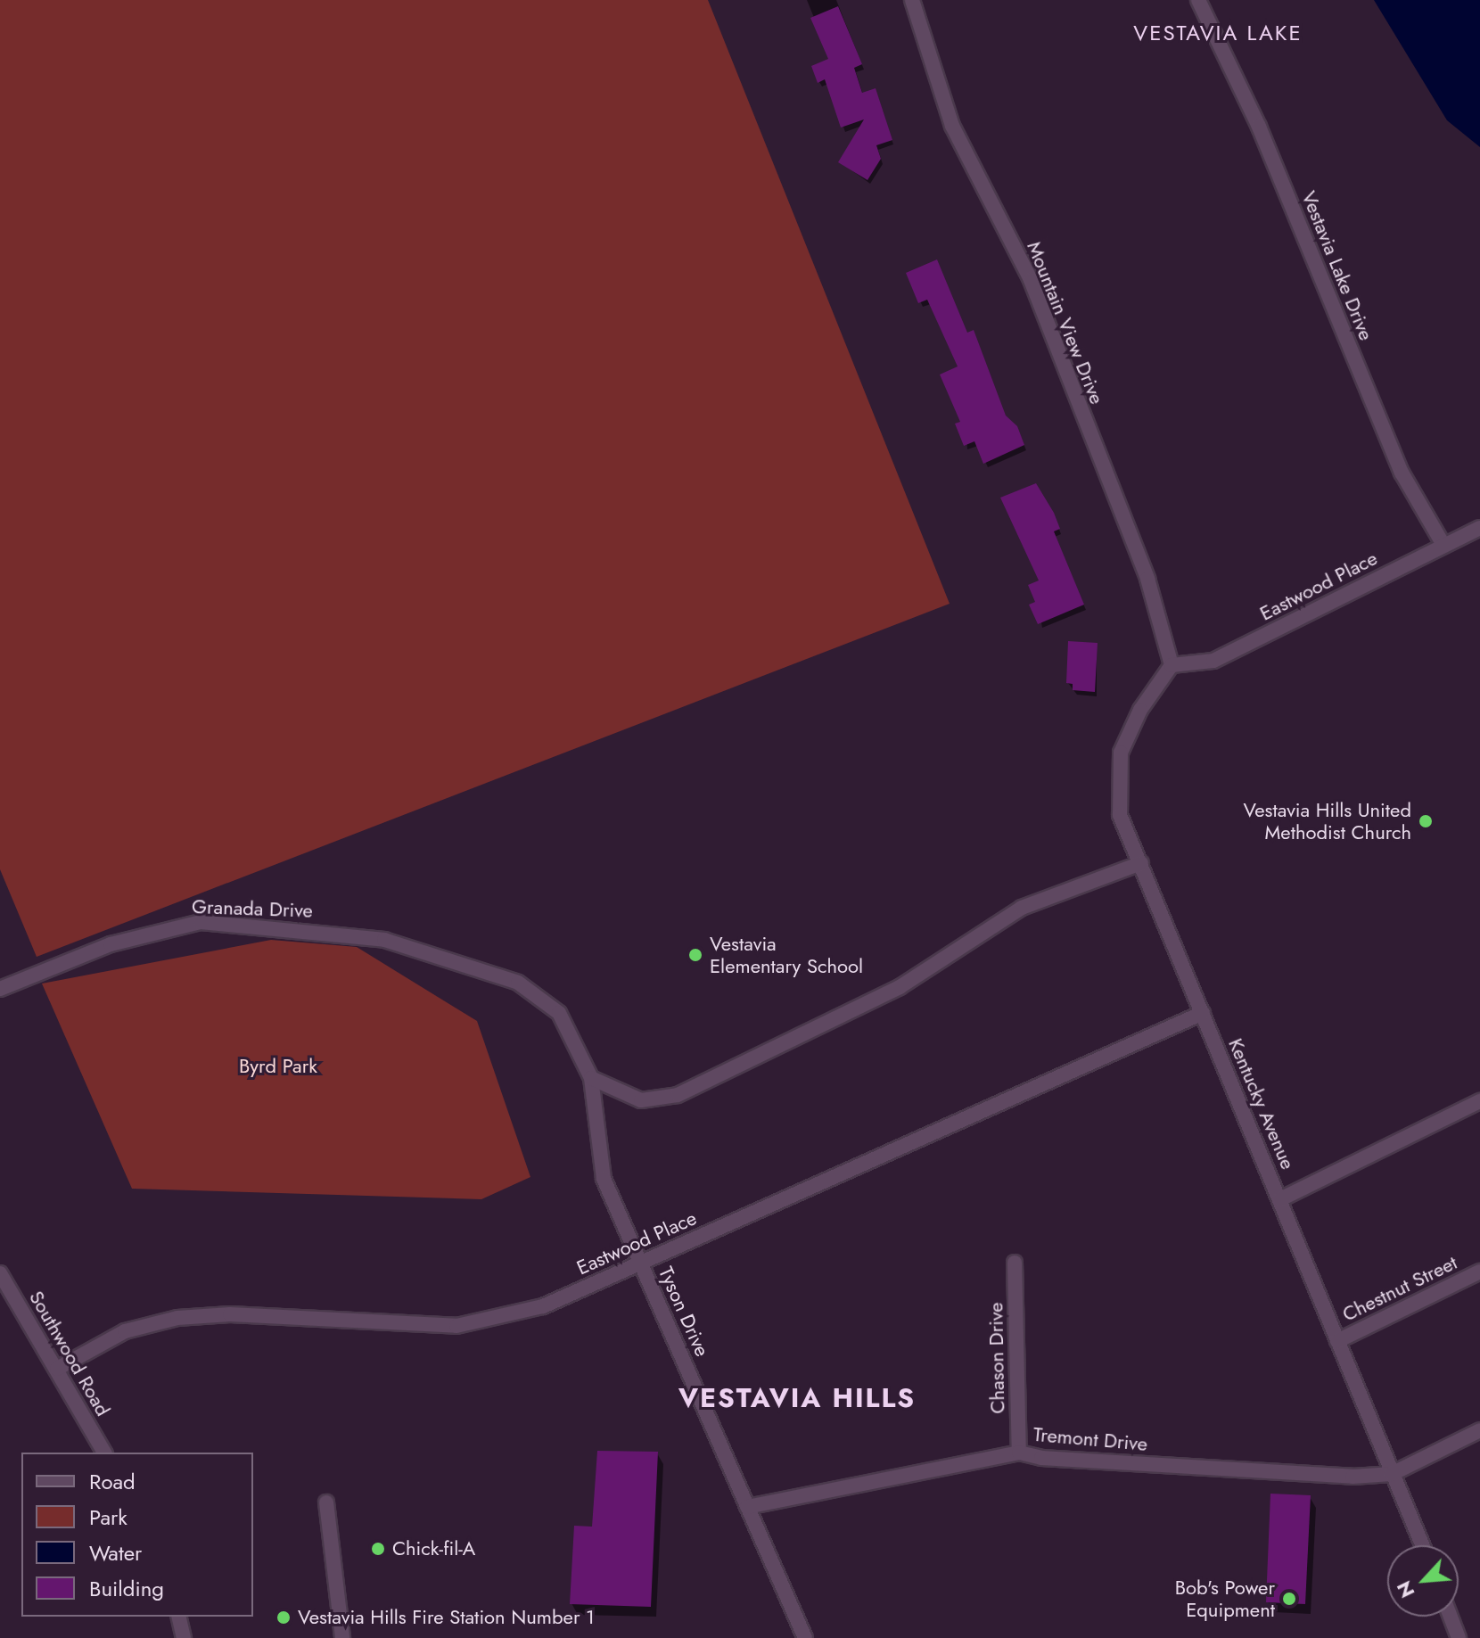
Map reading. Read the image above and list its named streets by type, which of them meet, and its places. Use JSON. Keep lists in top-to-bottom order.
{
  "streets": {
    "street": [
      "Vestavia Lake Drive",
      "Mountain View Drive",
      "Eastwood Place",
      "Granada Drive",
      "Kentucky Avenue",
      "Chestnut Street",
      "Tyson Drive",
      "Southwood Road",
      "Chason Drive",
      "Tremont Drive"
    ]
  },
  "crossings": [
    ["Vestavia Lake Drive", "Eastwood Place"],
    ["Mountain View Drive", "Eastwood Place"],
    ["Mountain View Drive", "Kentucky Avenue"],
    ["Eastwood Place", "Kentucky Avenue"],
    ["Eastwood Place", "Tyson Drive"],
    ["Eastwood Place", "Southwood Road"],
    ["Granada Drive", "Tyson Drive"],
    ["Kentucky Avenue", "Chestnut Street"],
    ["Kentucky Avenue", "Tremont Drive"],
    ["Tyson Drive", "Tremont Drive"],
    ["Chason Drive", "Tremont Drive"]
  ],
  "districts": ["VESTAVIA LAKE", "VESTAVIA HILLS"],
  "parks": ["Byrd Park"],
  "places": [
    "Vestavia Hills United Methodist Church",
    "Vestavia Elementary School",
    "Chick-fil-A",
    "Bob's Power Equipment",
    "Vestavia Hills Fire Station Number 1"
  ],
  "legend": [
    "Road",
    "Park",
    "Water",
    "Building"
  ],
  "north": "bottom left"
}
